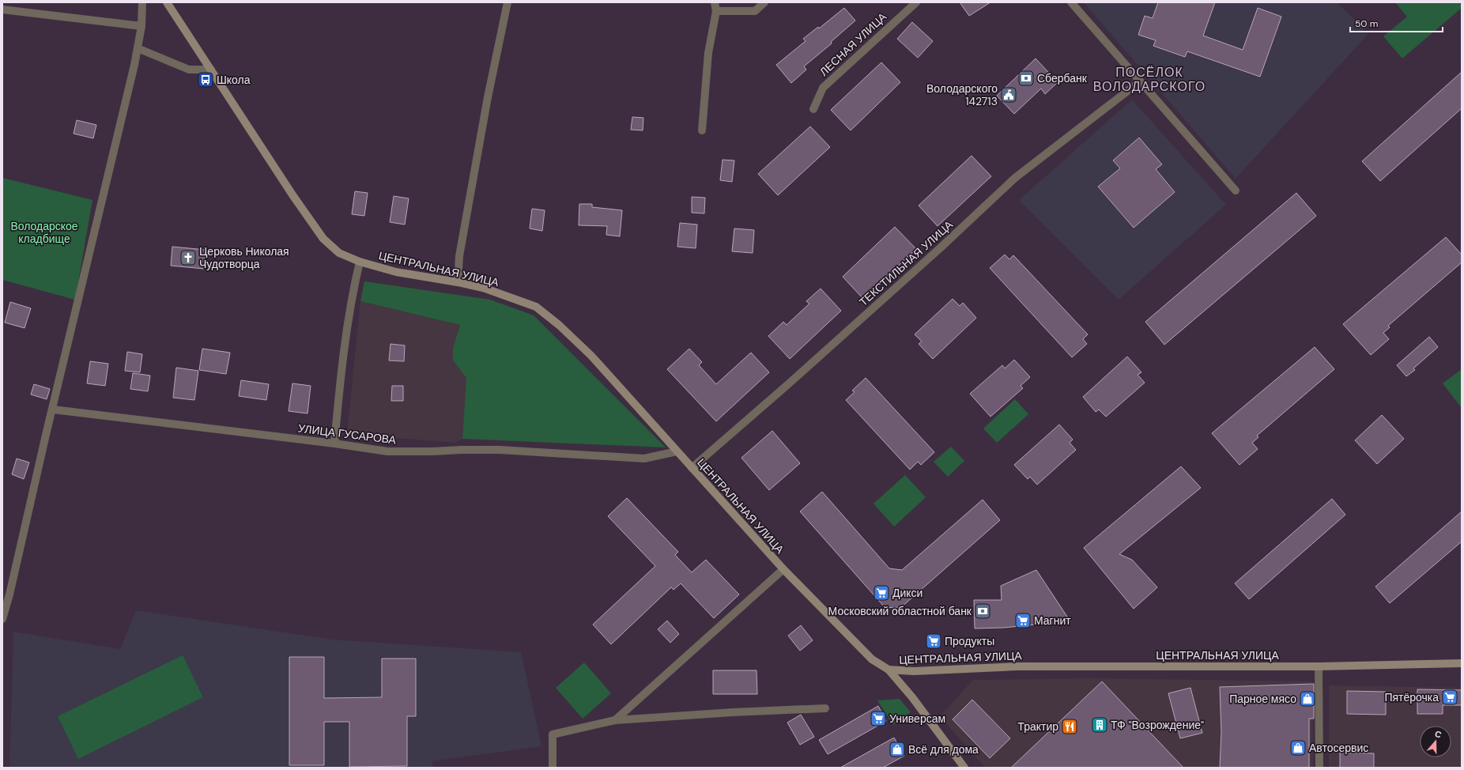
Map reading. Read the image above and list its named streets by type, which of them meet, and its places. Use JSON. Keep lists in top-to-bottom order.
{
  "streets": {
    "main road": ["ЦЕНТРАЛЬНАЯ УЛИЦА"],
    "street": ["ЛЕСНАЯ УЛИЦА", "ТЕКСТИЛЬНАЯ УЛИЦА", "УЛИЦА ГУСАРОВА"]
  },
  "crossings": [
    ["ТЕКСТИЛЬНАЯ УЛИЦА", "ЦЕНТРАЛЬНАЯ УЛИЦА"],
    ["ЦЕНТРАЛЬНАЯ УЛИЦА", "УЛИЦА ГУСАРОВА"]
  ],
  "districts": ["ПОСЁЛОК ВОЛОДАРСКОГО"],
  "parks": ["Володарское кладбище"],
  "places": {
    "bank": ["Сбербанк", "Московский областной банк"],
    "bus stop": ["Школа"],
    "public building": ["Володарского 142713"],
    "church": ["Церковь Николая Чудотворца"],
    "supermarket": [
      "Дикси",
      "Магнит",
      "Продукты",
      "Пятёрочка",
      "Универсам"
    ],
    "shop": ["Парное мясо", "Автосервис", "Всё для дома"],
    "building": ["ТФ \"Возрождение\""],
    "restaurant": ["Трактир"]
  },
  "scale_bar": "50 m",
  "north": "top"
}
